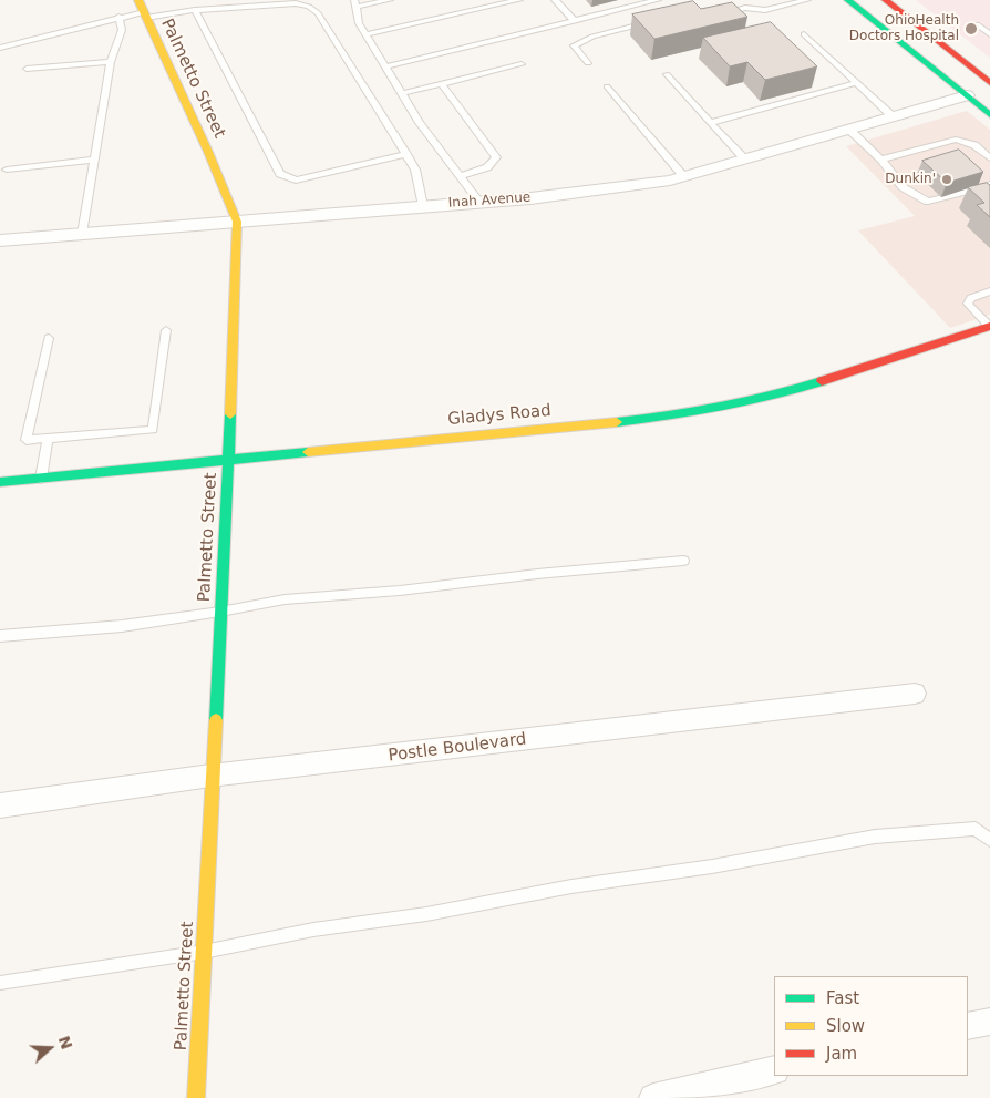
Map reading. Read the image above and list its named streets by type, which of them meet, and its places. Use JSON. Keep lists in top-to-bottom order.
{
  "streets": {
    "street": [
      "Palmetto Street",
      "Inah Avenue",
      "Gladys Road",
      "Postle Boulevard"
    ]
  },
  "crossings": [
    ["Palmetto Street", "Inah Avenue"],
    ["Palmetto Street", "Gladys Road"],
    ["Palmetto Street", "Postle Boulevard"]
  ],
  "places": ["OhioHealth Doctors Hospital", "Dunkin'"],
  "legend": ["Fast", "Slow", "Jam"],
  "north": "right"
}
